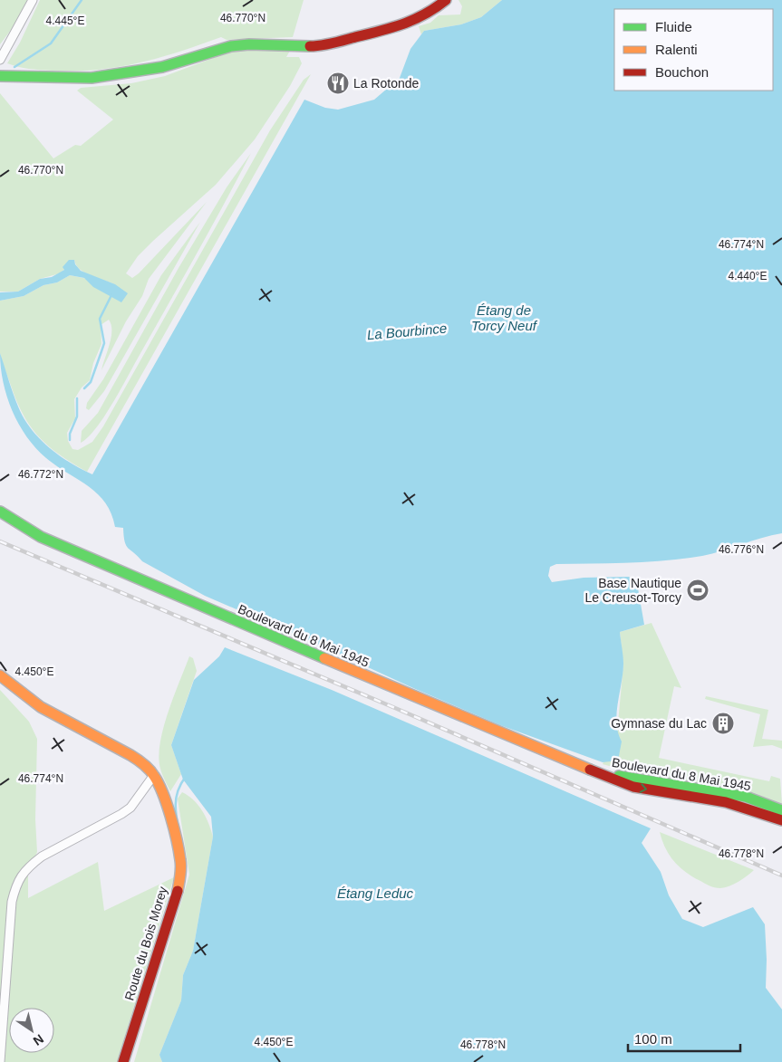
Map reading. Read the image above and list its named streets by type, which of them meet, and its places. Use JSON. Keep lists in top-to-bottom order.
{
  "streets": {
    "main road": ["Boulevard du 8 Mai 1945", "Route du Bois Morey"]
  },
  "water": ["Étang de Torcy Neuf", "La Bourbince", "Étang Leduc"],
  "places": {
    "restaurant": ["La Rotonde"],
    "sports": ["Base Nautique Le Creusot-Torcy"],
    "building": ["Gymnase du Lac"]
  },
  "legend": ["Fluide", "Ralenti", "Bouchon"],
  "scale_bar": "100 m",
  "north": "bottom right",
  "coordinates": [
    "46.770°N",
    "4.445°E",
    "46.774°N",
    "4.440°E",
    "46.772°N",
    "46.776°N",
    "4.450°E",
    "46.778°N"
  ]
}
